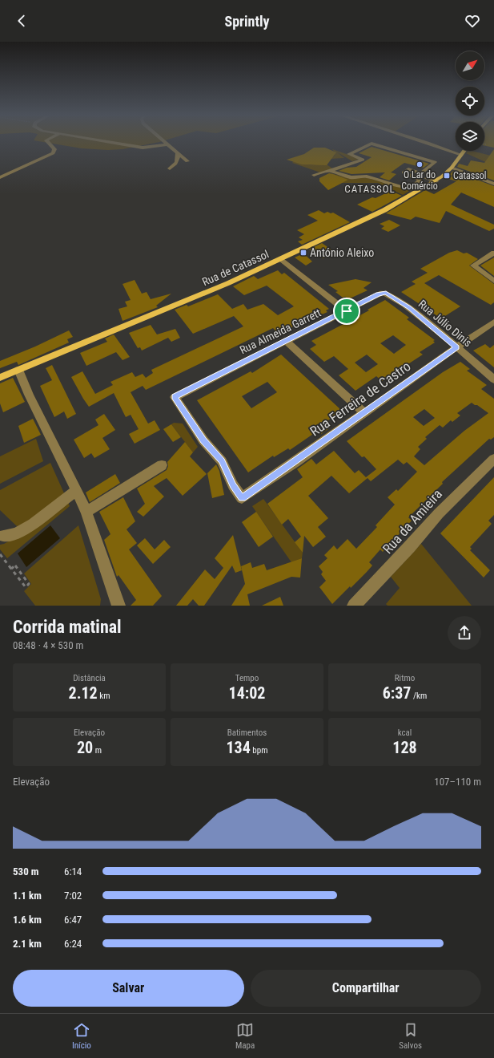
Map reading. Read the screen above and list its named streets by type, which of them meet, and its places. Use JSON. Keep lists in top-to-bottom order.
{
  "streets": {
    "main road": ["Rua de Catassol"],
    "street": [
      "Rua Júlio Dinis",
      "Rua Almeida Garrett",
      "Rua Ferreira de Castro",
      "Rua da Amieira"
    ]
  },
  "crossings": [
    ["Rua Júlio Dinis", "Rua Almeida Garrett"],
    ["Rua Júlio Dinis", "Rua Ferreira de Castro"],
    ["Rua Almeida Garrett", "Rua Ferreira de Castro"]
  ],
  "districts": ["CATASSOL"],
  "places": {
    "other": ["O Lar do Comércio"],
    "transit": ["Catassol", "António Aleixo"]
  },
  "north": "top right",
  "page": {
    "header": "Sprintly",
    "heading": ["Corrida matinal", "08:48 · 4 × 530 m"],
    "stats": [
      ["Distância", "2.12 km"],
      ["Tempo", "14:02"],
      ["Ritmo", "6:37 /km"],
      ["Elevação", "20 m"],
      ["Batimentos", "134 bpm"],
      ["kcal", "128"]
    ],
    "chart": ["Elevação", "107–110 m"],
    "list": [
      {
        "name": "530 m",
        "note": "6:14"
      },
      {
        "name": "1.1 km",
        "note": "7:02"
      },
      {
        "name": "1.6 km",
        "note": "6:47"
      },
      {
        "name": "2.1 km",
        "note": "6:24"
      }
    ],
    "buttons": ["Salvar", "Compartilhar"],
    "tabs": ["Início", "Mapa", "Salvos"]
  }
}
